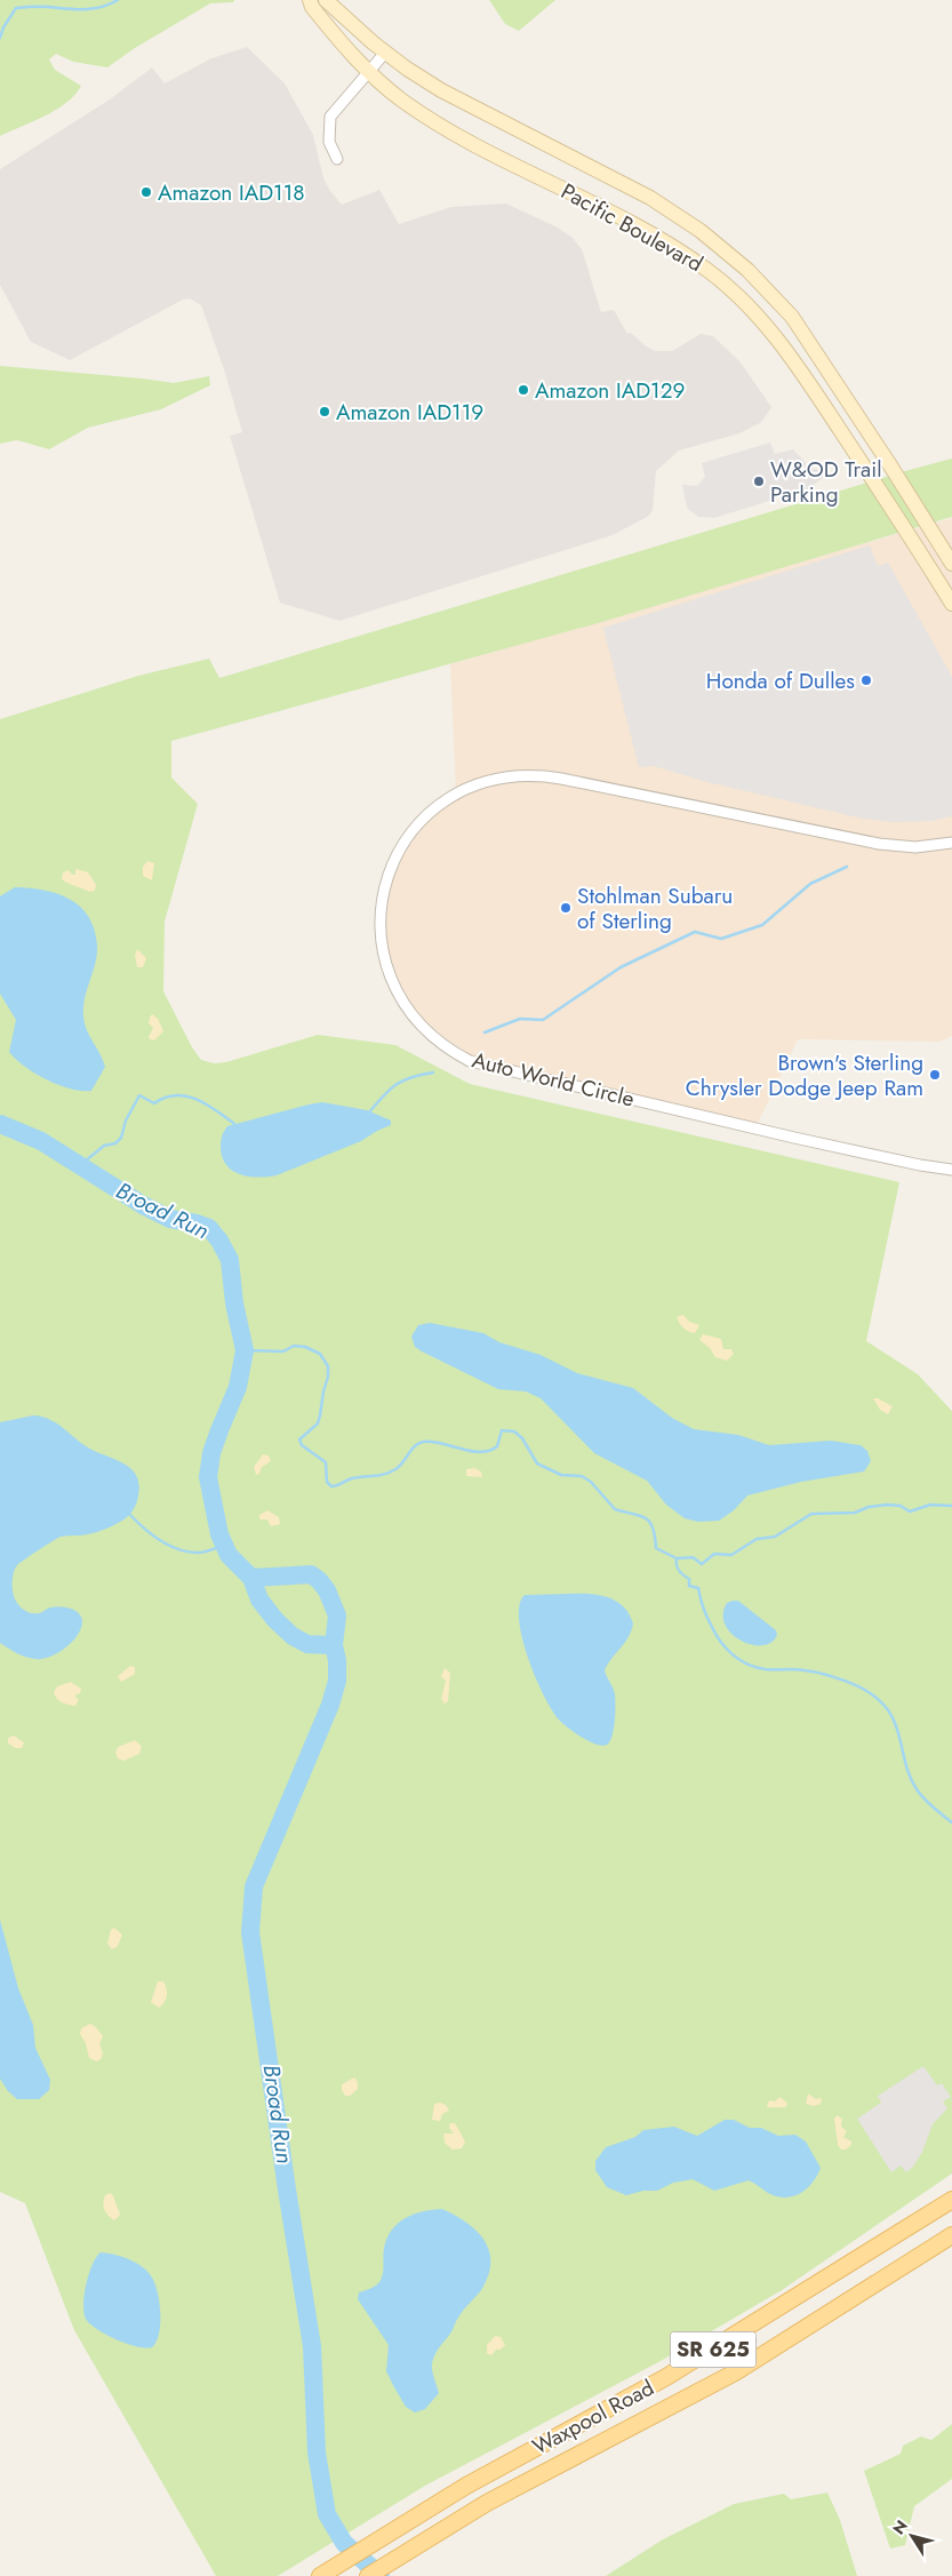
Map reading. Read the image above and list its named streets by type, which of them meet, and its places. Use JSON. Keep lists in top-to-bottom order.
{
  "streets": {
    "main road": ["Pacific Boulevard", "SR 625", "Waxpool Road"],
    "street": ["Auto World Circle"]
  },
  "water": ["Broad Run"],
  "places": [
    "Amazon IAD118",
    "Amazon IAD129",
    "Amazon IAD119",
    "W&OD Trail Parking",
    "Honda of Dulles",
    "Stohlman Subaru of Sterling",
    "Brown's Sterling Chrysler Dodge Jeep Ram"
  ],
  "north": "top left"
}
